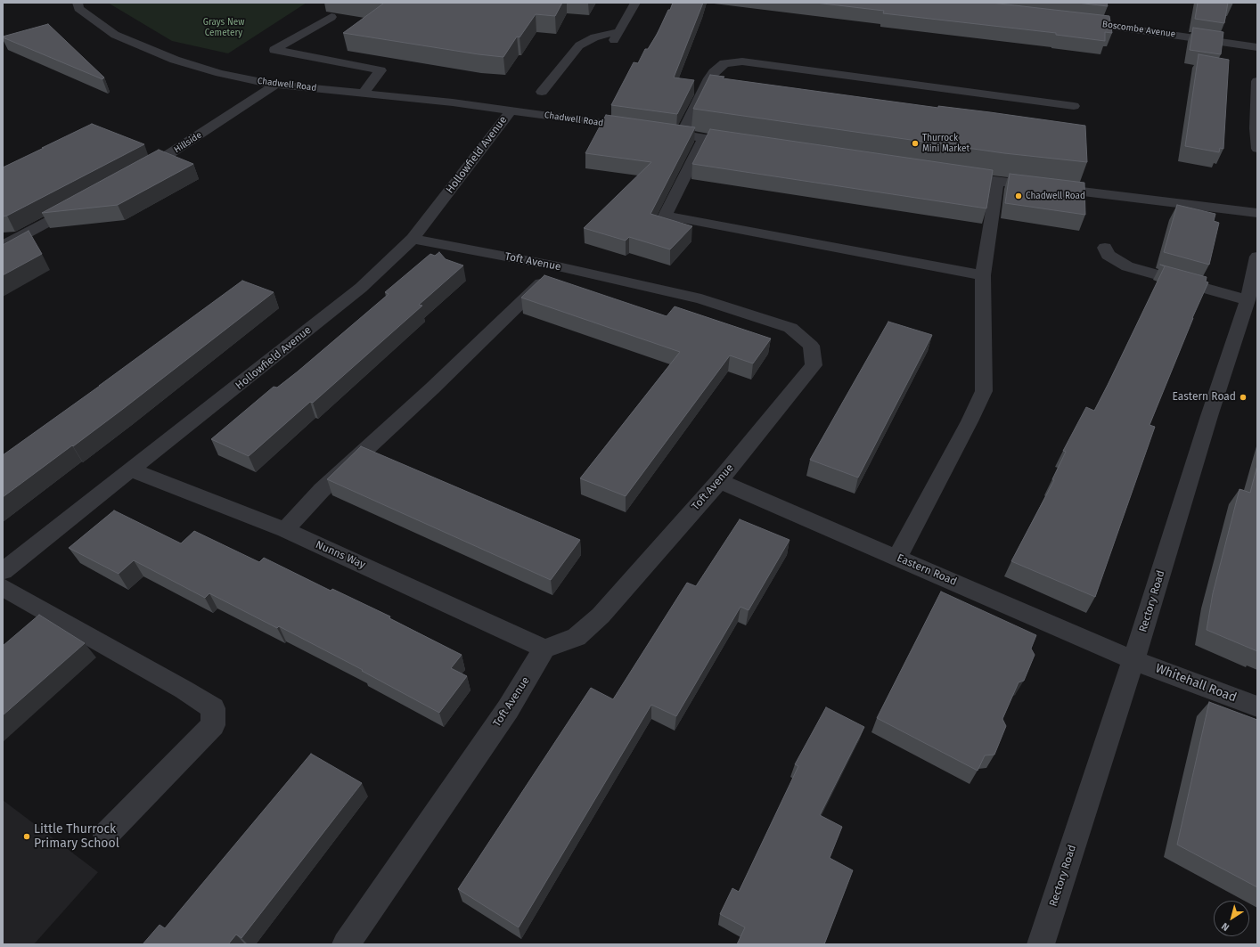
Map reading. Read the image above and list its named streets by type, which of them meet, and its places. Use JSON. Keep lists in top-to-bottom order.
{
  "streets": {
    "street": [
      "Boscombe Avenue",
      "Chadwell Road",
      "Hillside",
      "Hollowfield Avenue",
      "Toft Avenue",
      "Nunns Way",
      "Eastern Road",
      "Rectory Road",
      "Whitehall Road"
    ]
  },
  "crossings": [
    ["Chadwell Road", "Hillside"],
    ["Chadwell Road", "Hollowfield Avenue"],
    ["Hollowfield Avenue", "Toft Avenue"],
    ["Hollowfield Avenue", "Nunns Way"],
    ["Toft Avenue", "Nunns Way"],
    ["Toft Avenue", "Eastern Road"],
    ["Eastern Road", "Rectory Road"],
    ["Eastern Road", "Whitehall Road"],
    ["Rectory Road", "Whitehall Road"]
  ],
  "parks": ["Grays New Cemetery"],
  "places": [
    "Thurrock Mini Market",
    "Chadwell Road",
    "Eastern Road",
    "Little Thurrock Primary School"
  ],
  "north": "bottom left"
}
